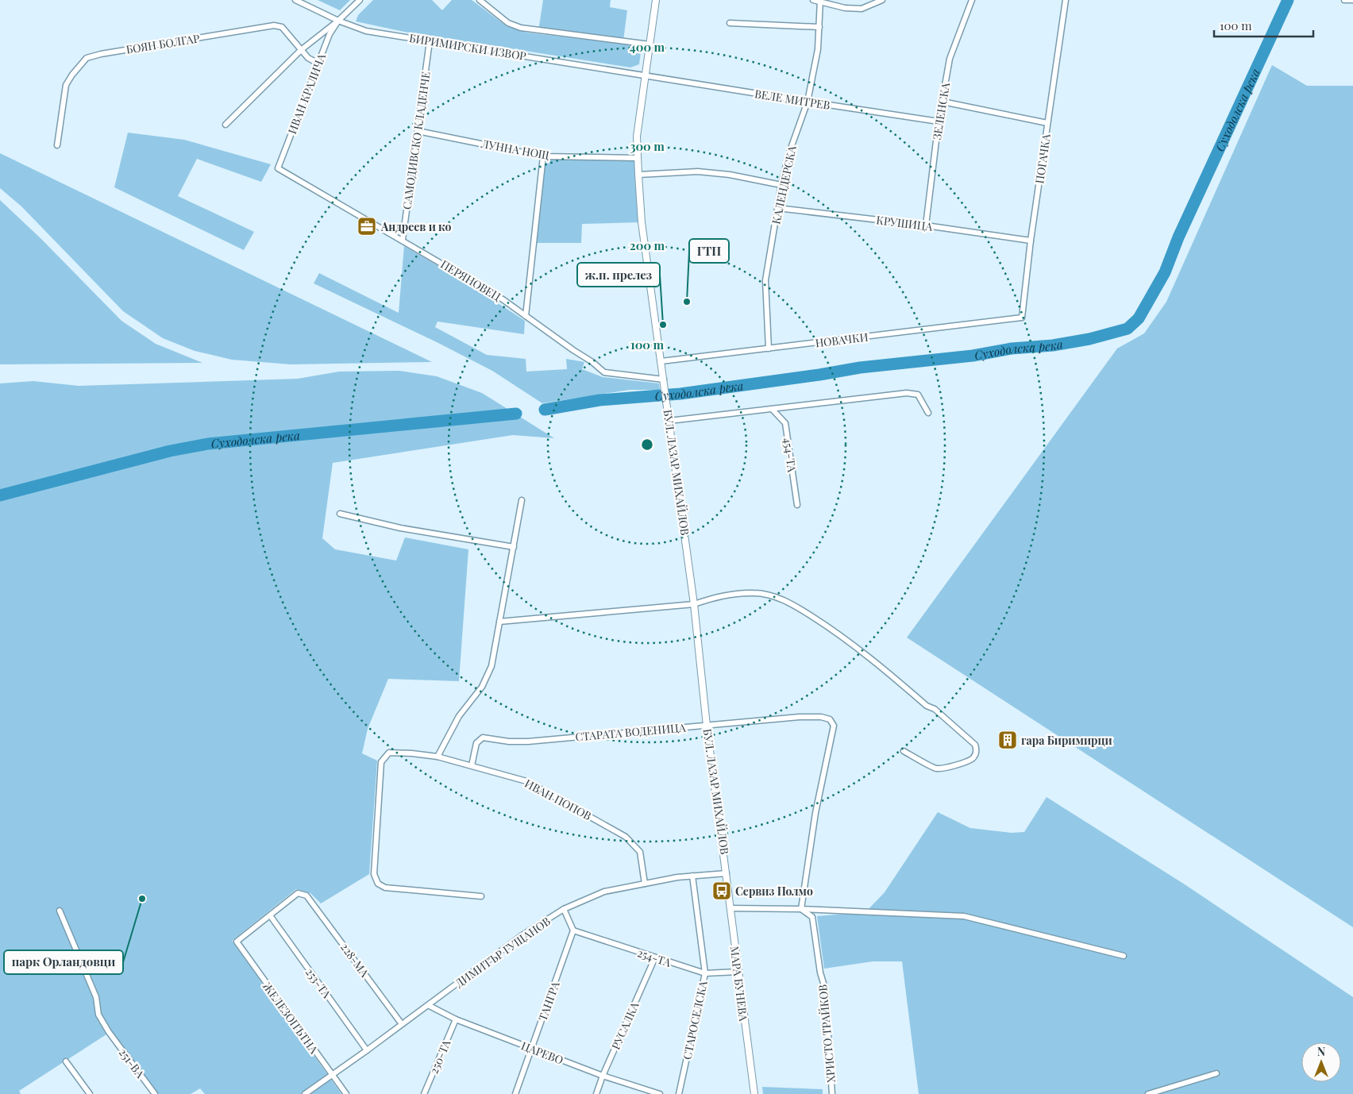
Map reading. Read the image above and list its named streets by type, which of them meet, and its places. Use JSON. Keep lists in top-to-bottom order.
{
  "streets": {
    "street": [
      "БОЯН БОЛГАР",
      "БИРИМИРСКИ ИЗВОР",
      "ИВАН КРАЛИЧА",
      "ВЕЛЕ МИТРЕВ",
      "ЗЕЛЕНСКА",
      "САМОДИВСКО КЛАДЕНЧЕ",
      "ЛУННА НОЩ",
      "ПОГАЧКА",
      "КАЛЕНДЕРСКА",
      "КРУШИЦА",
      "ПЕРЯНОВЕЦ",
      "НОВАЧКИ",
      "454-ТА",
      "БУЛ. ЛАЗАР МИХАЙЛОВ",
      "СТАРАТА ВОДЕНИЦА",
      "ИВАН ПОПОВ",
      "ДИМИТЪР ГУЩАНОВ",
      "254-ТА",
      "228-МА",
      "253-ТА",
      "МАРА БУНЕВА",
      "ТАНГРА",
      "ЖЕЛЕЗОПЪТНА",
      "СТАРОСЕЛСКА",
      "РУСАЛКА",
      "ХРИСТО ТРАЙКОВ",
      "ЦАРЕВО",
      "250-ТА",
      "251-ВА"
    ]
  },
  "crossings": [
    ["БОЯН БОЛГАР", "ИВАН КРАЛИЧА"],
    ["БИРИМИРСКИ ИЗВОР", "ИВАН КРАЛИЧА"],
    ["БИРИМИРСКИ ИЗВОР", "ВЕЛЕ МИТРЕВ"],
    ["БИРИМИРСКИ ИЗВОР", "САМОДИВСКО КЛАДЕНЧЕ"],
    ["БИРИМИРСКИ ИЗВОР", "БУЛ. ЛАЗАР МИХАЙЛОВ"],
    ["ИВАН КРАЛИЧА", "ПЕРЯНОВЕЦ"],
    ["ВЕЛЕ МИТРЕВ", "ЗЕЛЕНСКА"],
    ["ВЕЛЕ МИТРЕВ", "КАЛЕНДЕРСКА"],
    ["ВЕЛЕ МИТРЕВ", "БУЛ. ЛАЗАР МИХАЙЛОВ"],
    ["ЗЕЛЕНСКА", "КРУШИЦА"],
    ["САМОДИВСКО КЛАДЕНЧЕ", "ЛУННА НОЩ"],
    ["САМОДИВСКО КЛАДЕНЧЕ", "ПЕРЯНОВЕЦ"],
    ["ЛУННА НОЩ", "БУЛ. ЛАЗАР МИХАЙЛОВ"],
    ["ПОГАЧКА", "КРУШИЦА"],
    ["ПОГАЧКА", "НОВАЧКИ"],
    ["КАЛЕНДЕРСКА", "КРУШИЦА"],
    ["КАЛЕНДЕРСКА", "НОВАЧКИ"],
    ["ПЕРЯНОВЕЦ", "БУЛ. ЛАЗАР МИХАЙЛОВ"],
    ["НОВАЧКИ", "БУЛ. ЛАЗАР МИХАЙЛОВ"],
    ["БУЛ. ЛАЗАР МИХАЙЛОВ", "СТАРАТА ВОДЕНИЦА"],
    ["БУЛ. ЛАЗАР МИХАЙЛОВ", "ДИМИТЪР ГУЩАНОВ"],
    ["БУЛ. ЛАЗАР МИХАЙЛОВ", "МАРА БУНЕВА"],
    ["СТАРАТА ВОДЕНИЦА", "ИВАН ПОПОВ"],
    ["СТАРАТА ВОДЕНИЦА", "ХРИСТО ТРАЙКОВ"],
    ["ИВАН ПОПОВ", "ДИМИТЪР ГУЩАНОВ"],
    ["ДИМИТЪР ГУЩАНОВ", "228-МА"],
    ["ДИМИТЪР ГУЩАНОВ", "253-ТА"],
    ["ДИМИТЪР ГУЩАНОВ", "МАРА БУНЕВА"],
    ["ДИМИТЪР ГУЩАНОВ", "ЖЕЛЕЗОПЪТНА"],
    ["ДИМИТЪР ГУЩАНОВ", "СТАРОСЕЛСКА"],
    ["ДИМИТЪР ГУЩАНОВ", "ЦАРЕВО"],
    ["254-ТА", "МАРА БУНЕВА"],
    ["254-ТА", "ТАНГРА"],
    ["254-ТА", "СТАРОСЕЛСКА"],
    ["254-ТА", "РУСАЛКА"],
    ["228-МА", "253-ТА"],
    ["228-МА", "ЖЕЛЕЗОПЪТНА"],
    ["253-ТА", "ЖЕЛЕЗОПЪТНА"],
    ["ТАНГРА", "ЦАРЕВО"],
    ["РУСАЛКА", "ЦАРЕВО"],
    ["ЦАРЕВО", "250-ТА"]
  ],
  "water": ["Суходолска река"],
  "places": {
    "office": ["Андреев и ко"],
    "other": ["ГТП", "ж.п. прелез", "парк Орландовци"],
    "building": ["гара Биримирци"],
    "bus stop": ["Сервиз Полмо"]
  },
  "scale_bar": "100 m",
  "north": "top",
  "rings": [
    "400 m",
    "300 m",
    "200 m",
    "100 m"
  ]
}
